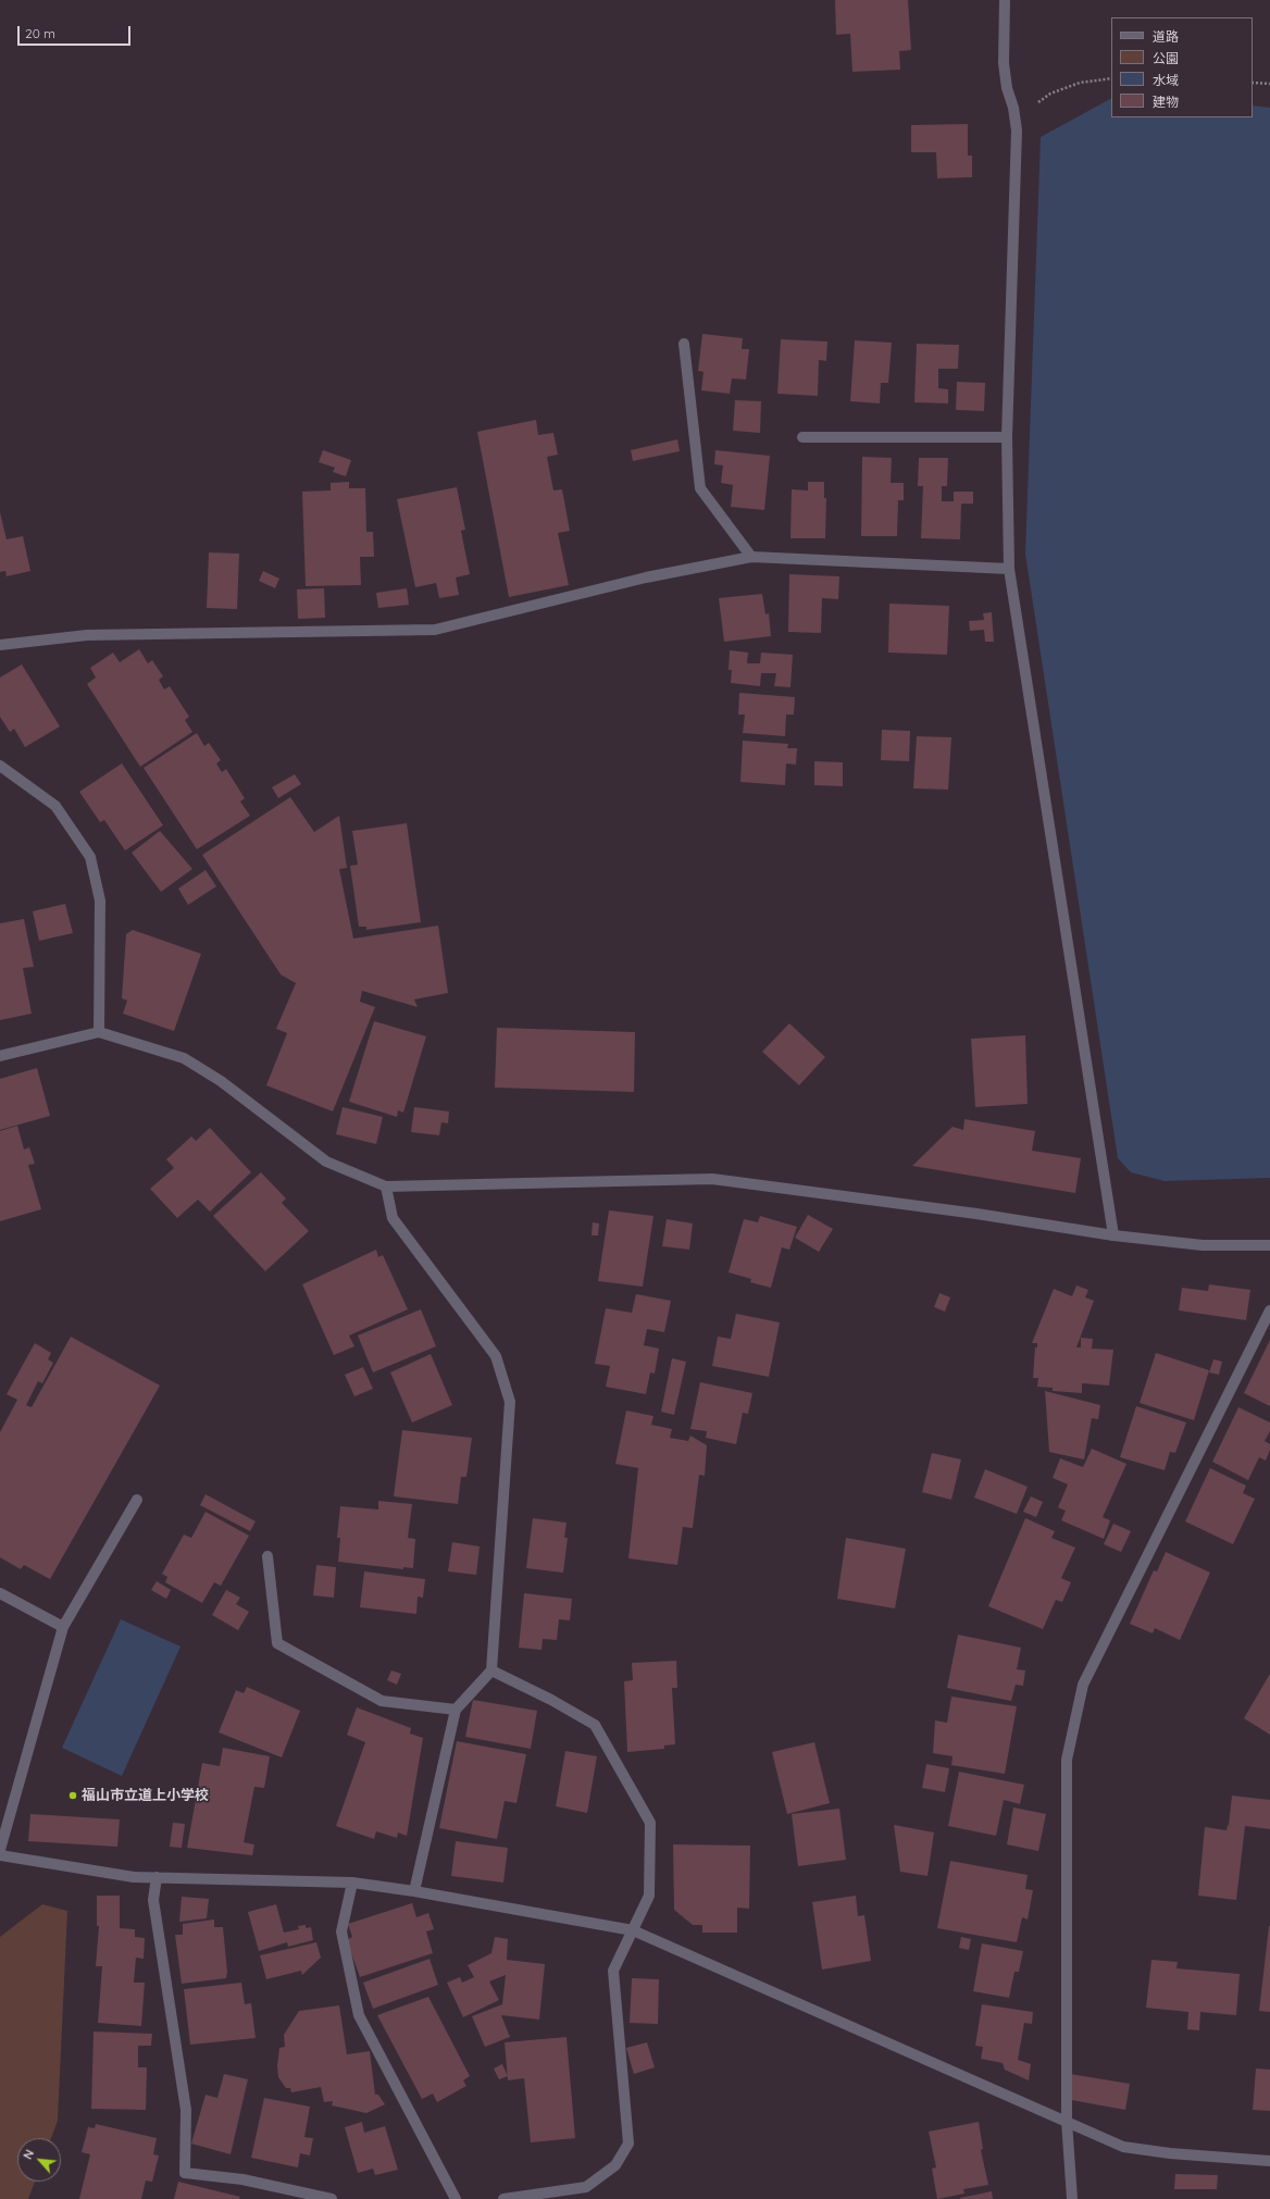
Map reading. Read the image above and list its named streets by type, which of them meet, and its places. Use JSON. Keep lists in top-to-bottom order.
{
  "places": ["福山市立道上小学校"],
  "legend": [
    "道路",
    "公園",
    "水域",
    "建物"
  ],
  "scale_bar": "20 m",
  "north": "top left"
}
